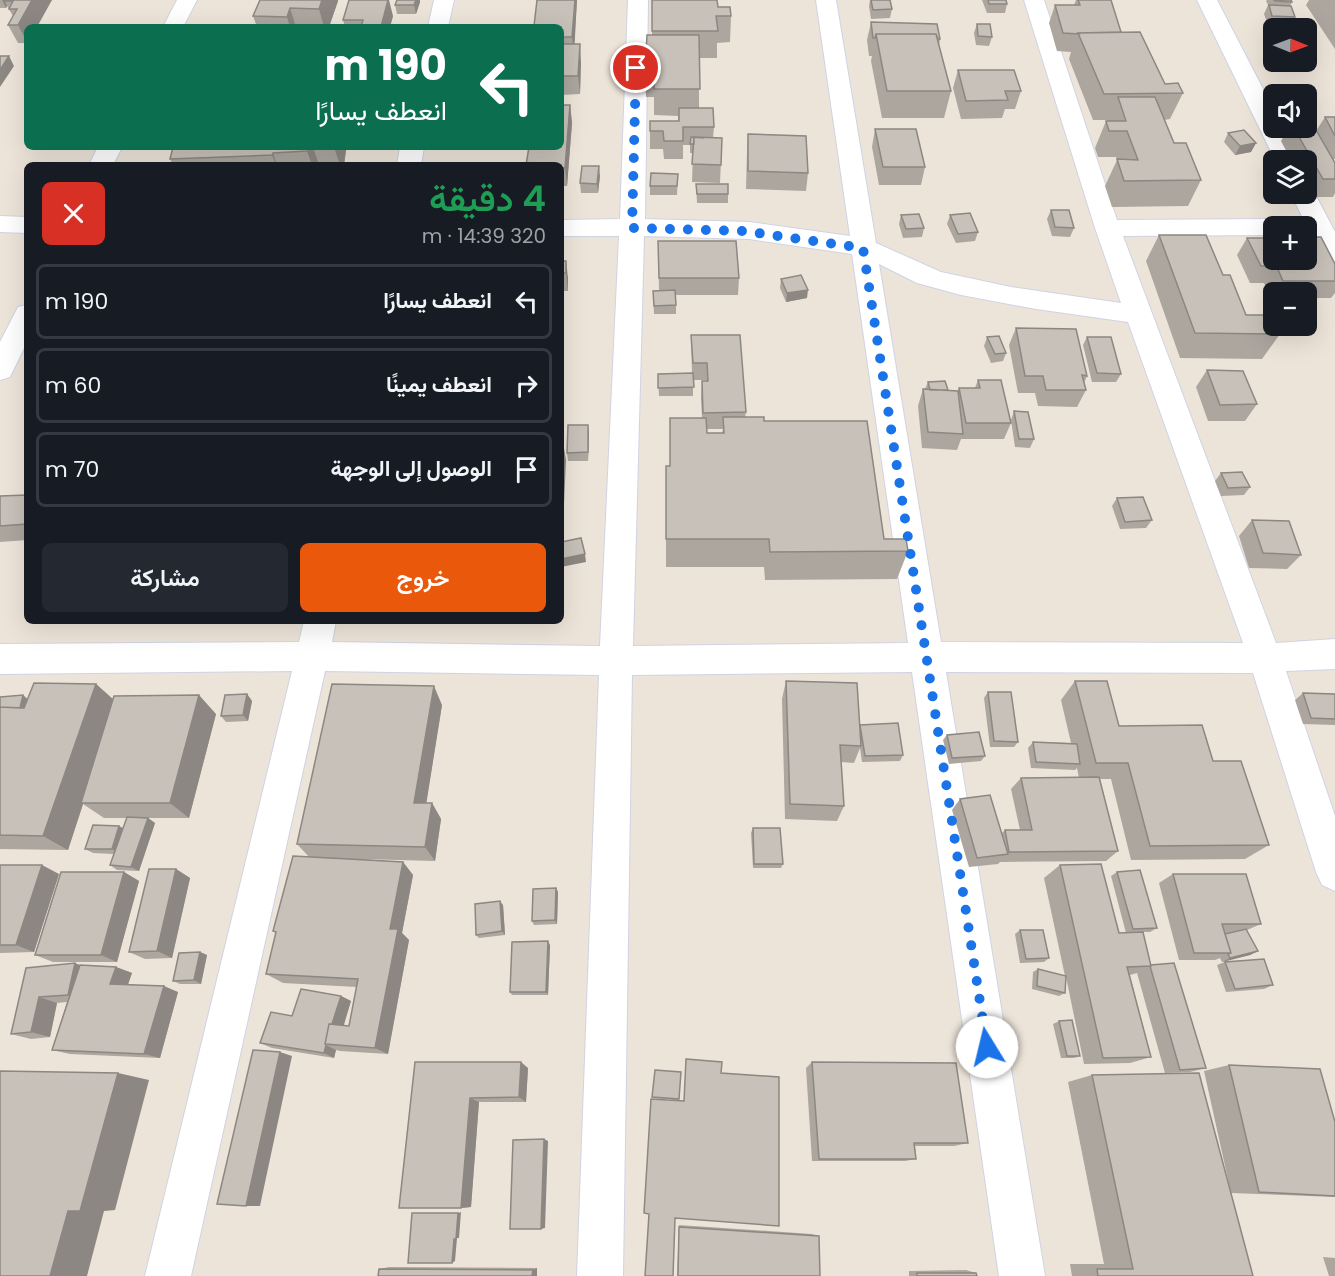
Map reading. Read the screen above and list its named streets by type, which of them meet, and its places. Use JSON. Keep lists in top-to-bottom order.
{
  "north": "right",
  "page": {
    "map_buttons": ["+", "−"],
    "turn": ["190 m", "انعطف يسارًا"],
    "heading": ["4 دقيقة", "320 m · 14:39"],
    "list": [
      {
        "name": "انعطف يسارًا",
        "value": "190 m"
      },
      {
        "name": "انعطف يمينًا",
        "value": "60 m"
      },
      {
        "name": "الوصول إلى الوجهة",
        "value": "70 m"
      }
    ],
    "buttons": ["خروج", "مشاركة"]
  }
}
